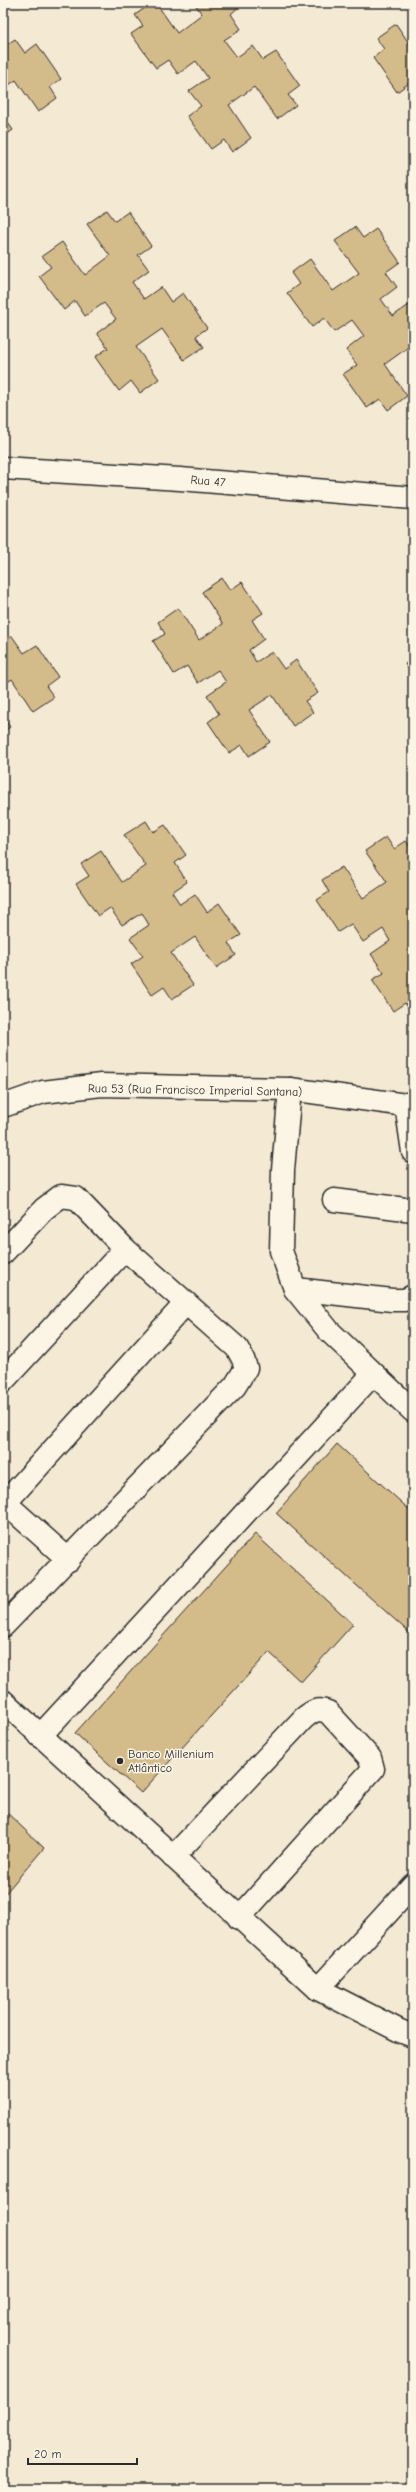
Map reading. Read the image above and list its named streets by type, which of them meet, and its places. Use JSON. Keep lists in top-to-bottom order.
{
  "streets": {
    "street": ["Rua 47", "Rua 53 (Rua Francisco Imperial Santana)"]
  },
  "places": ["Banco Millenium Atlântico"],
  "scale_bar": "20 m"
}
